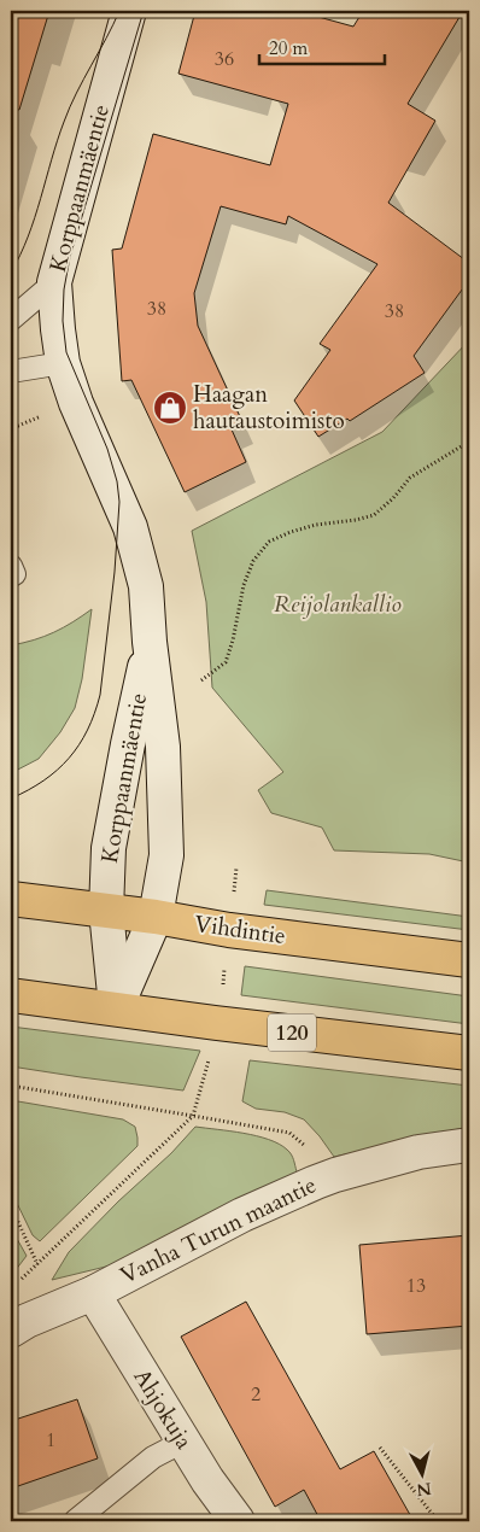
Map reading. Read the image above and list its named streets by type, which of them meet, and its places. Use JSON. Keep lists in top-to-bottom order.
{
  "streets": {
    "main road": ["Vihdintie", "120"],
    "street": ["Korppaanmäentie", "Vanha Turun maantie", "Ahjokuja"]
  },
  "crossings": [
    ["Korppaanmäentie", "Vihdintie"],
    ["Korppaanmäentie", "120"],
    ["Vanha Turun maantie", "Ahjokuja"]
  ],
  "parks": ["Reijolankallio"],
  "places": {
    "shop": ["Haagan hautaustoimisto"]
  },
  "house_numbers": [
    "36",
    "38",
    "38",
    "13",
    "2",
    "1"
  ],
  "scale_bar": "20 m",
  "north": "bottom"
}
